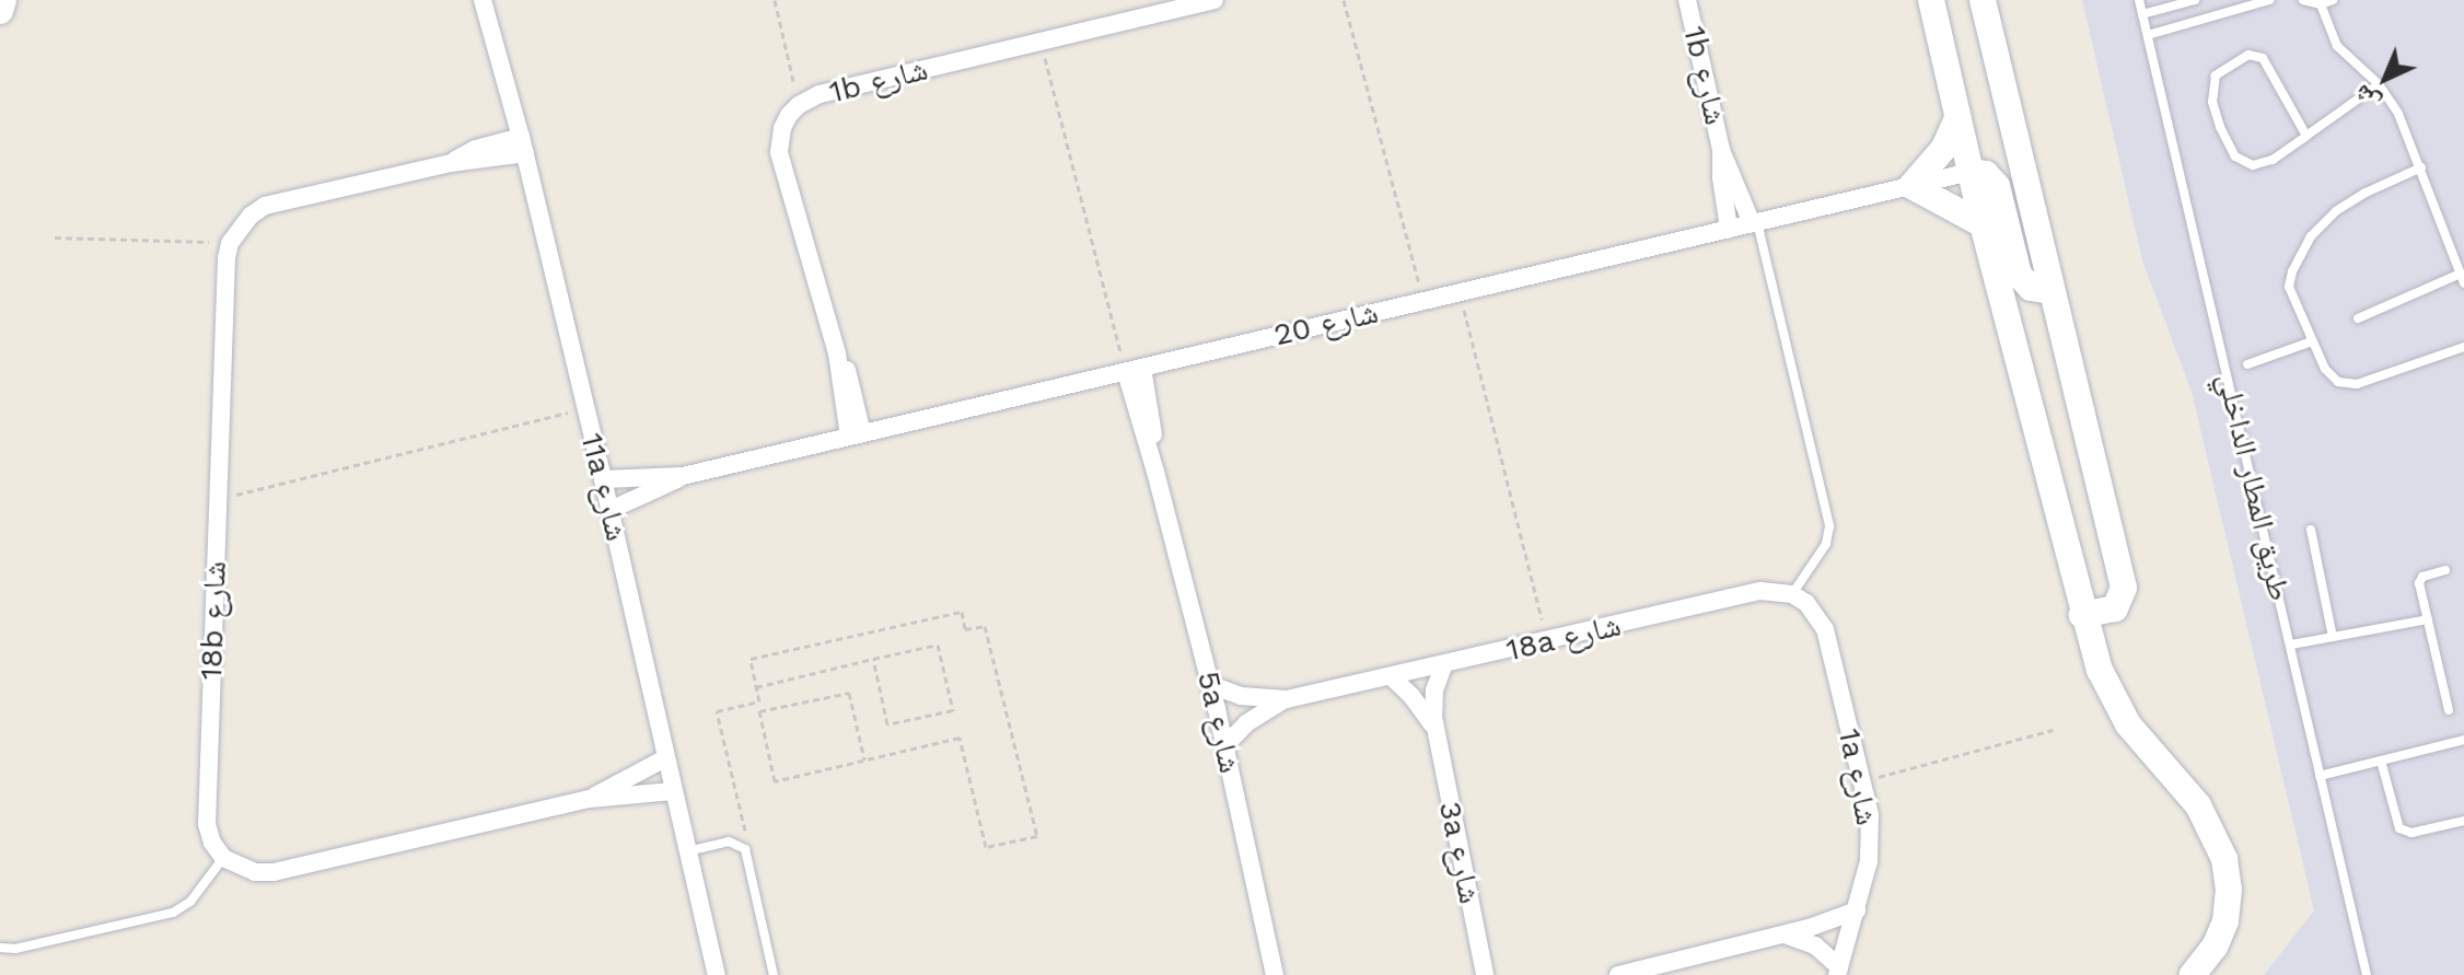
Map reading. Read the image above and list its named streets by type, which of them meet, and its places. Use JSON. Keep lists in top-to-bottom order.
{
  "streets": {
    "street": [
      "1b شارع",
      "شارع 20",
      "11a شارع",
      "18b شارع",
      "18a شارع",
      "5a شارع",
      "1a شارع",
      "3a شارع"
    ],
    "lane": ["طريق المطار الداخلي"]
  },
  "crossings": [
    ["1b شارع", "شارع 20"],
    ["شارع 20", "11a شارع"],
    ["شارع 20", "5a شارع"],
    ["18a شارع", "5a شارع"],
    ["18a شارع", "1a شارع"],
    ["18a شارع", "3a شارع"]
  ],
  "north": "bottom left"
}
